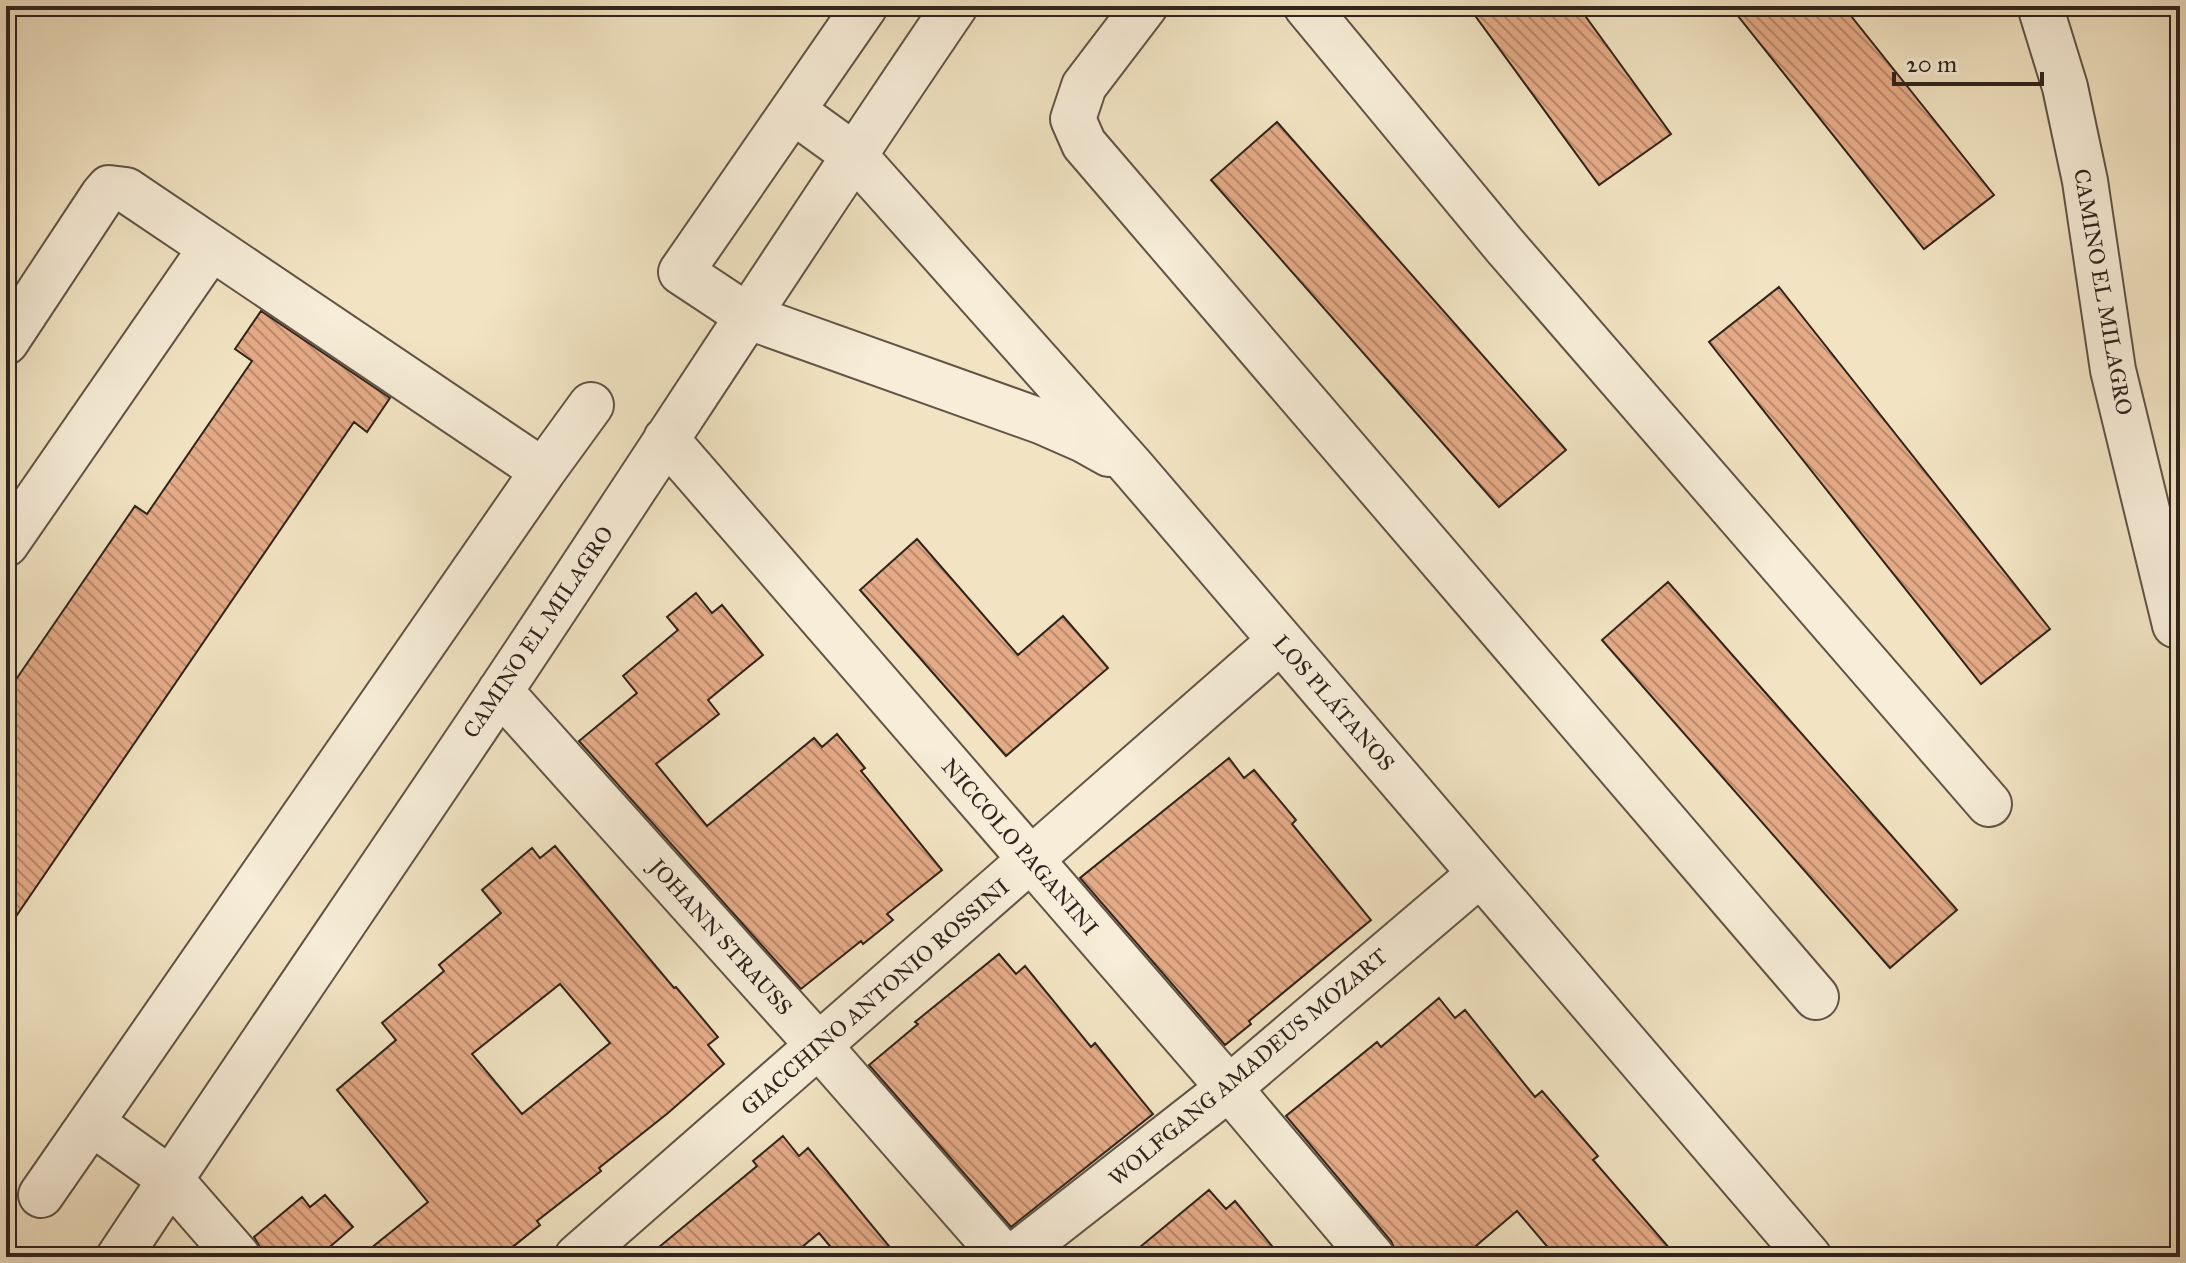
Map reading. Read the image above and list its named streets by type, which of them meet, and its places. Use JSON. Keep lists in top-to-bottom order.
{
  "streets": {
    "street": [
      "CAMINO EL MILAGRO",
      "LOS PLÁTANOS",
      "NICCOLO PAGANINI",
      "JOHANN STRAUSS",
      "GIACCHINO ANTONIO ROSSINI",
      "WOLFGANG AMADEUS MOZART"
    ]
  },
  "crossings": [
    ["CAMINO EL MILAGRO", "LOS PLÁTANOS"],
    ["CAMINO EL MILAGRO", "NICCOLO PAGANINI"],
    ["CAMINO EL MILAGRO", "JOHANN STRAUSS"],
    ["LOS PLÁTANOS", "GIACCHINO ANTONIO ROSSINI"],
    ["LOS PLÁTANOS", "WOLFGANG AMADEUS MOZART"],
    ["NICCOLO PAGANINI", "GIACCHINO ANTONIO ROSSINI"],
    ["NICCOLO PAGANINI", "WOLFGANG AMADEUS MOZART"],
    ["JOHANN STRAUSS", "GIACCHINO ANTONIO ROSSINI"]
  ],
  "scale_bar": "20 m"
}
